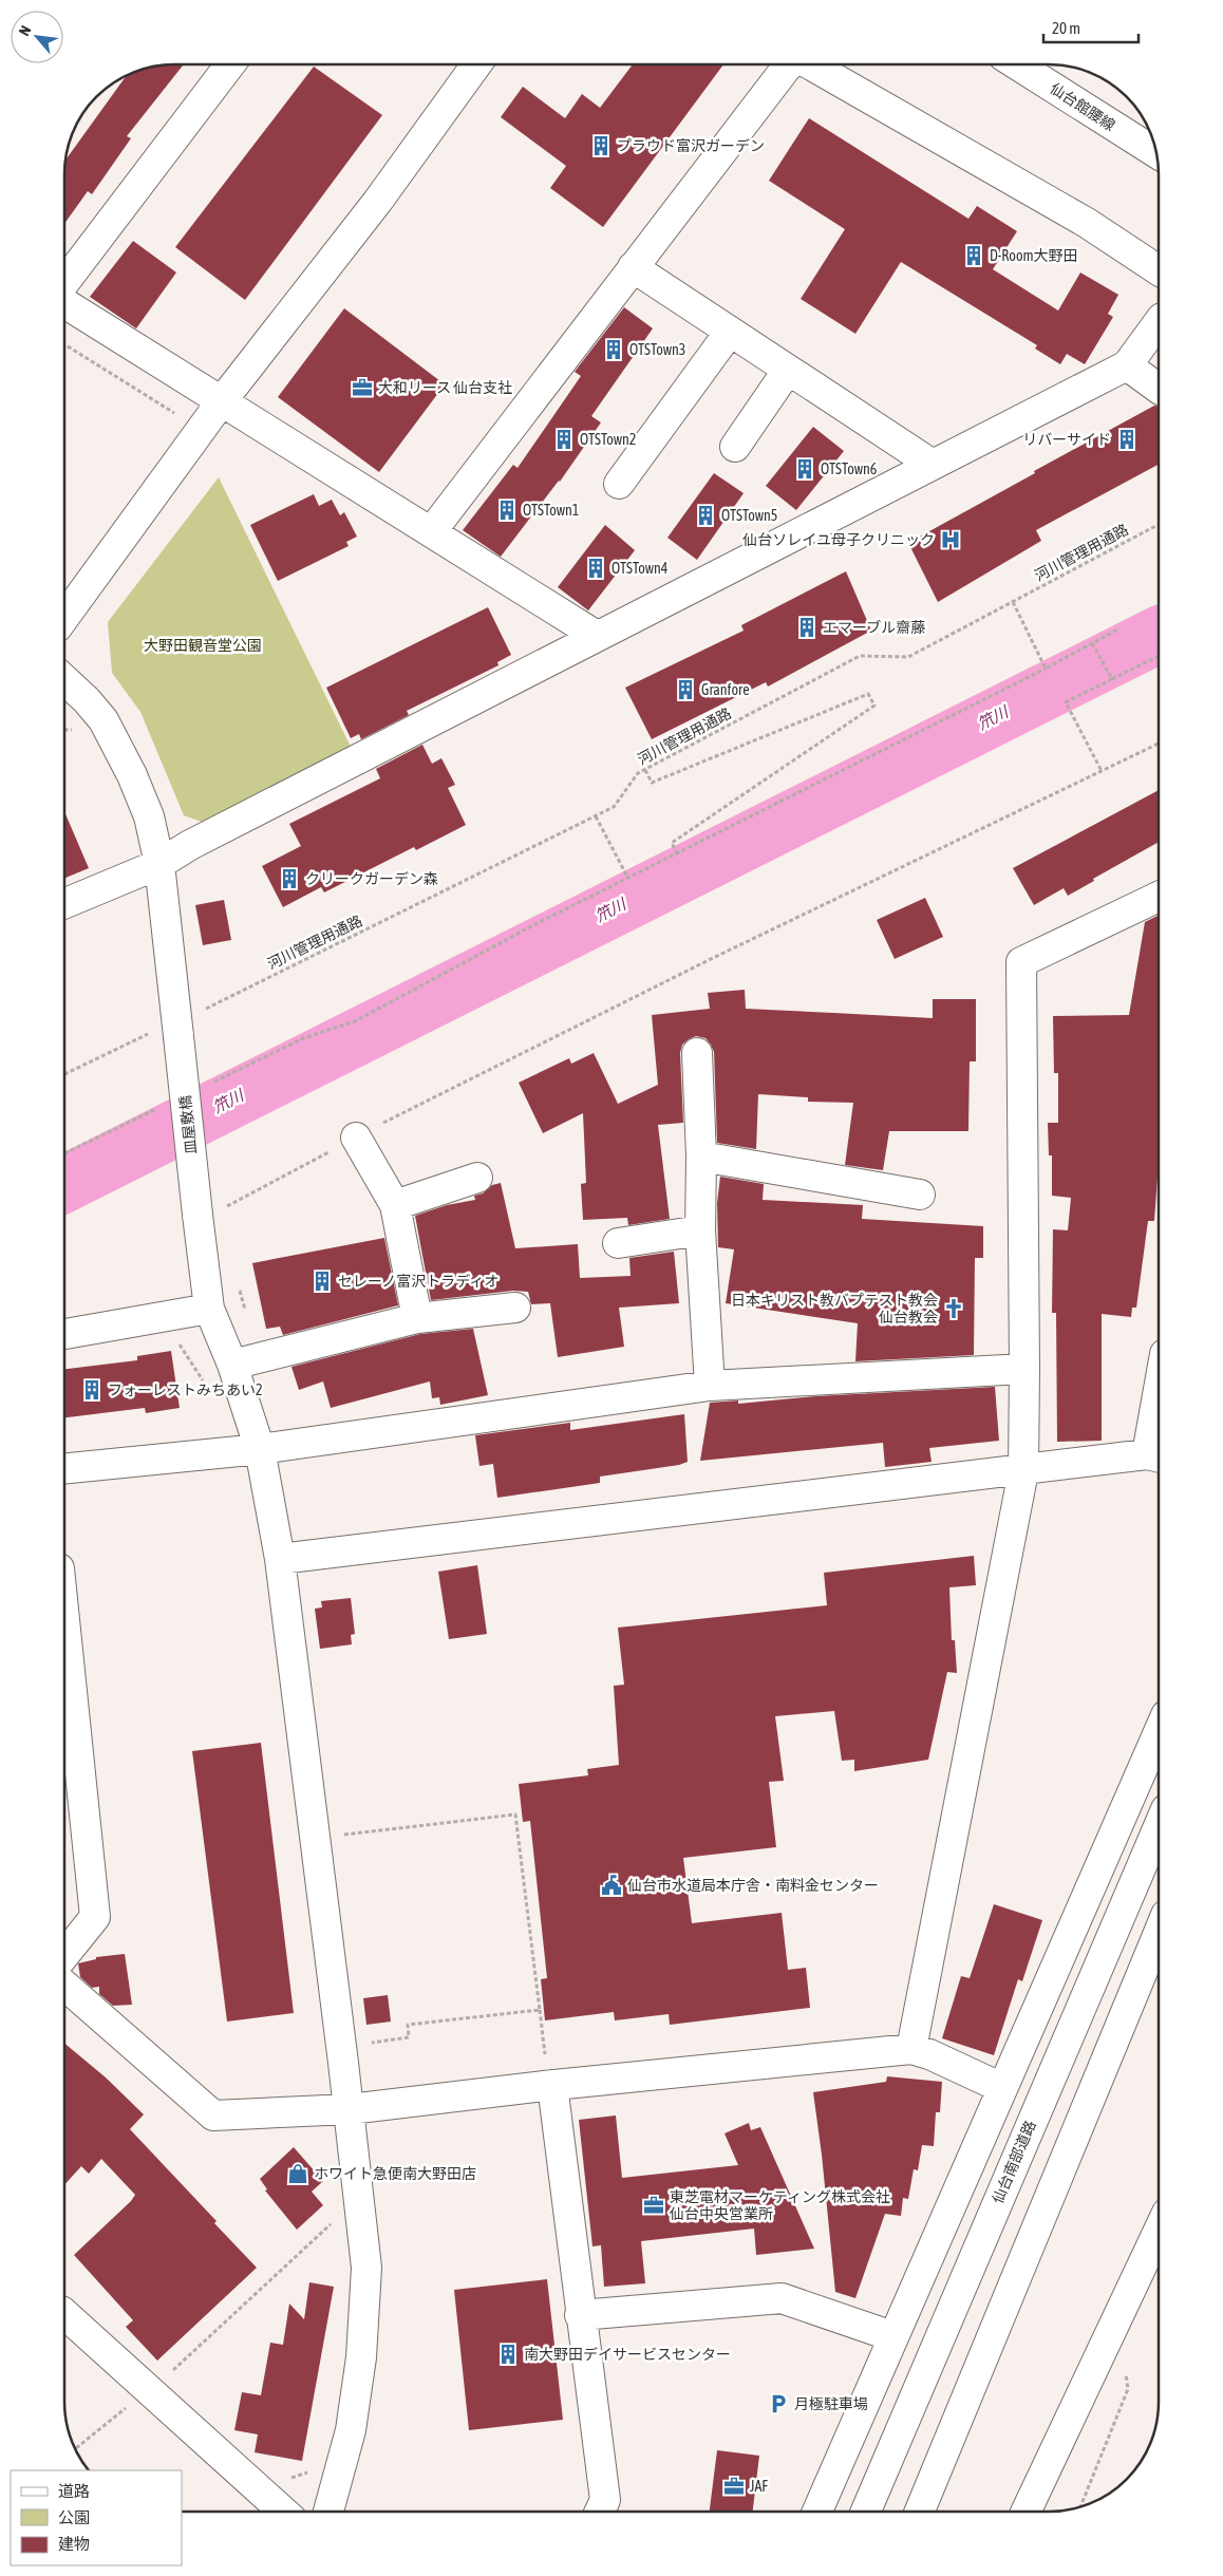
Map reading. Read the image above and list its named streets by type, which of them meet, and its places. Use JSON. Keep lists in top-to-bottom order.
{
  "streets": {
    "main road": ["仙台館腰線", "皿屋敷橋", "仙台南部道路"],
    "path": ["河川管理用通路"]
  },
  "water": ["笊川"],
  "parks": ["大野田観音堂公園"],
  "places": {
    "building": [
      "プラウド富沢ガーデン",
      "D-Room大野田",
      "OTSTown3",
      "OTSTown2",
      "リバーサイド",
      "OTSTown6",
      "OTSTown1",
      "OTSTown5",
      "OTSTown4",
      "エマーブル齋藤",
      "Granfore",
      "クリークガーデン森",
      "セレーノ富沢トラディオ",
      "フォーレストみちあい2",
      "南大野田デイサービスセンター"
    ],
    "office": ["大和リース 仙台支社", "東芝電材マーケティング株式会社 仙台中央営業所", "JAF"],
    "hospital": ["仙台ソレイユ母子クリニック"],
    "church": ["日本キリスト教バプテスト教会 仙台教会"],
    "public building": ["仙台市水道局本庁舎・南料金センター"],
    "shop": ["ホワイト急便南大野田店"],
    "parking": ["月極駐車場"]
  },
  "legend": ["道路", "公園", "建物"],
  "scale_bar": "20 m",
  "north": "top left"
}
